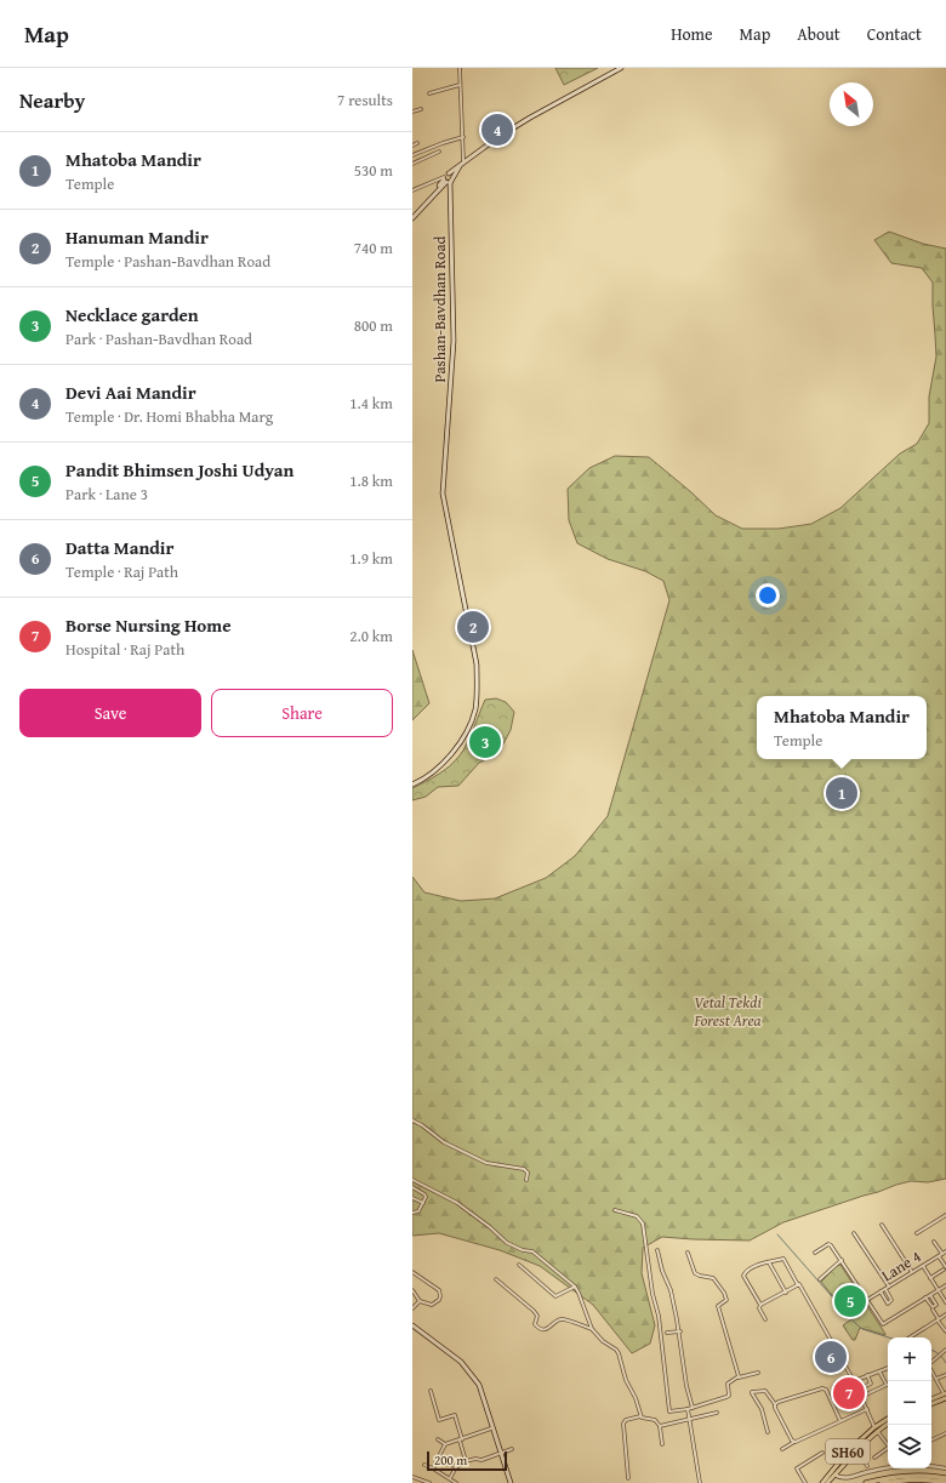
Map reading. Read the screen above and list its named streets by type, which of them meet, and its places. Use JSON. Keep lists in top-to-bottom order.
{
  "streets": {
    "main road": ["Pashan-Bavdhan Road", "SH60"],
    "street": ["Lane 4"]
  },
  "parks": ["Vetal Tekdi Forest Area"],
  "scale_bar": "200 m",
  "north": "top left",
  "page": {
    "header": "Map",
    "nav": [
      "Home",
      "Map",
      "About",
      "Contact"
    ],
    "heading": ["Nearby", "7 results"],
    "pins": [
      "4",
      "2",
      "3",
      "1",
      "5",
      "6",
      "7"
    ],
    "list": [
      {
        "mark": "1",
        "name": "Mhatoba Mandir",
        "note": "Temple",
        "value": "530 m"
      },
      {
        "mark": "2",
        "name": "Hanuman Mandir",
        "note": "Temple · Pashan-Bavdhan Road",
        "value": "740 m"
      },
      {
        "mark": "3",
        "name": "Necklace garden",
        "note": "Park · Pashan-Bavdhan Road",
        "value": "800 m"
      },
      {
        "mark": "4",
        "name": "Devi Aai Mandir",
        "note": "Temple · Dr. Homi Bhabha Marg",
        "value": "1.4 km"
      },
      {
        "mark": "5",
        "name": "Pandit Bhimsen Joshi Udyan",
        "note": "Park · Lane 3",
        "value": "1.8 km"
      },
      {
        "mark": "6",
        "name": "Datta Mandir",
        "note": "Temple · Raj Path",
        "value": "1.9 km"
      },
      {
        "mark": "7",
        "name": "Borse Nursing Home",
        "note": "Hospital · Raj Path",
        "value": "2.0 km"
      }
    ],
    "buttons": ["Save", "Share"],
    "popup": ["Mhatoba Mandir", "Temple"],
    "map_buttons": ["+", "−"],
    "scale": "200 m"
  }
}
